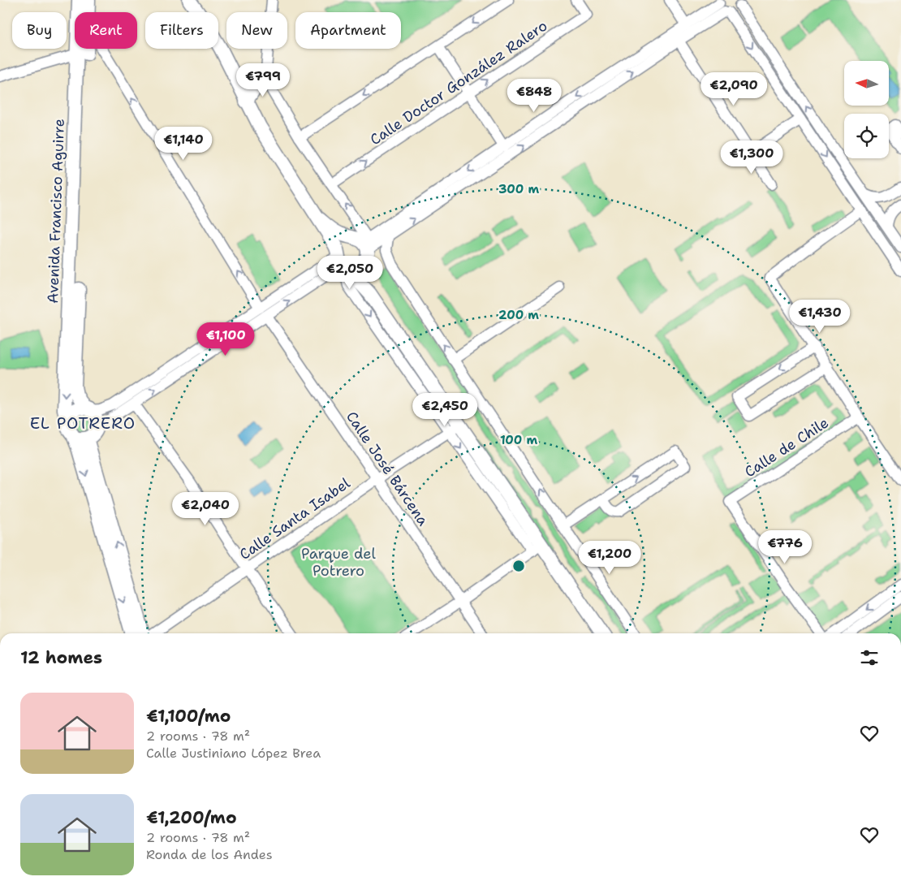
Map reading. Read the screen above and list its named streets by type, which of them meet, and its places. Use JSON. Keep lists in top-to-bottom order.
{
  "streets": {
    "main road": ["Avenida Francisco Aguirre"],
    "street": [
      "Calle Doctor González Ralero",
      "Calle de Chile",
      "Calle José Bárcena",
      "Calle Santa Isabel"
    ]
  },
  "crossings": [
    ["Calle José Bárcena", "Calle Santa Isabel"]
  ],
  "one_way": ["Calle José Bárcena"],
  "districts": ["EL POTRERO"],
  "parks": ["Parque del Potrero"],
  "north": "left",
  "page": {
    "chip": [
      "Buy",
      "Rent",
      "Filters",
      "New",
      "Apartment"
    ],
    "price": [
      "€799",
      "€2,090",
      "€848",
      "€1,140",
      "€1,300",
      "€2,050",
      "€1,430",
      "€1,100",
      "€2,450",
      "€2,040",
      "€776",
      "€1,200"
    ],
    "heading": "12 homes",
    "list": [
      {
        "name": "€1,100/mo",
        "note": "2 rooms · 78 m² · Calle Justiniano López Brea"
      },
      {
        "name": "€1,200/mo",
        "note": "2 rooms · 78 m² · Ronda de los Andes"
      }
    ]
  },
  "rings": ["300 m", "200 m", "100 m"]
}
